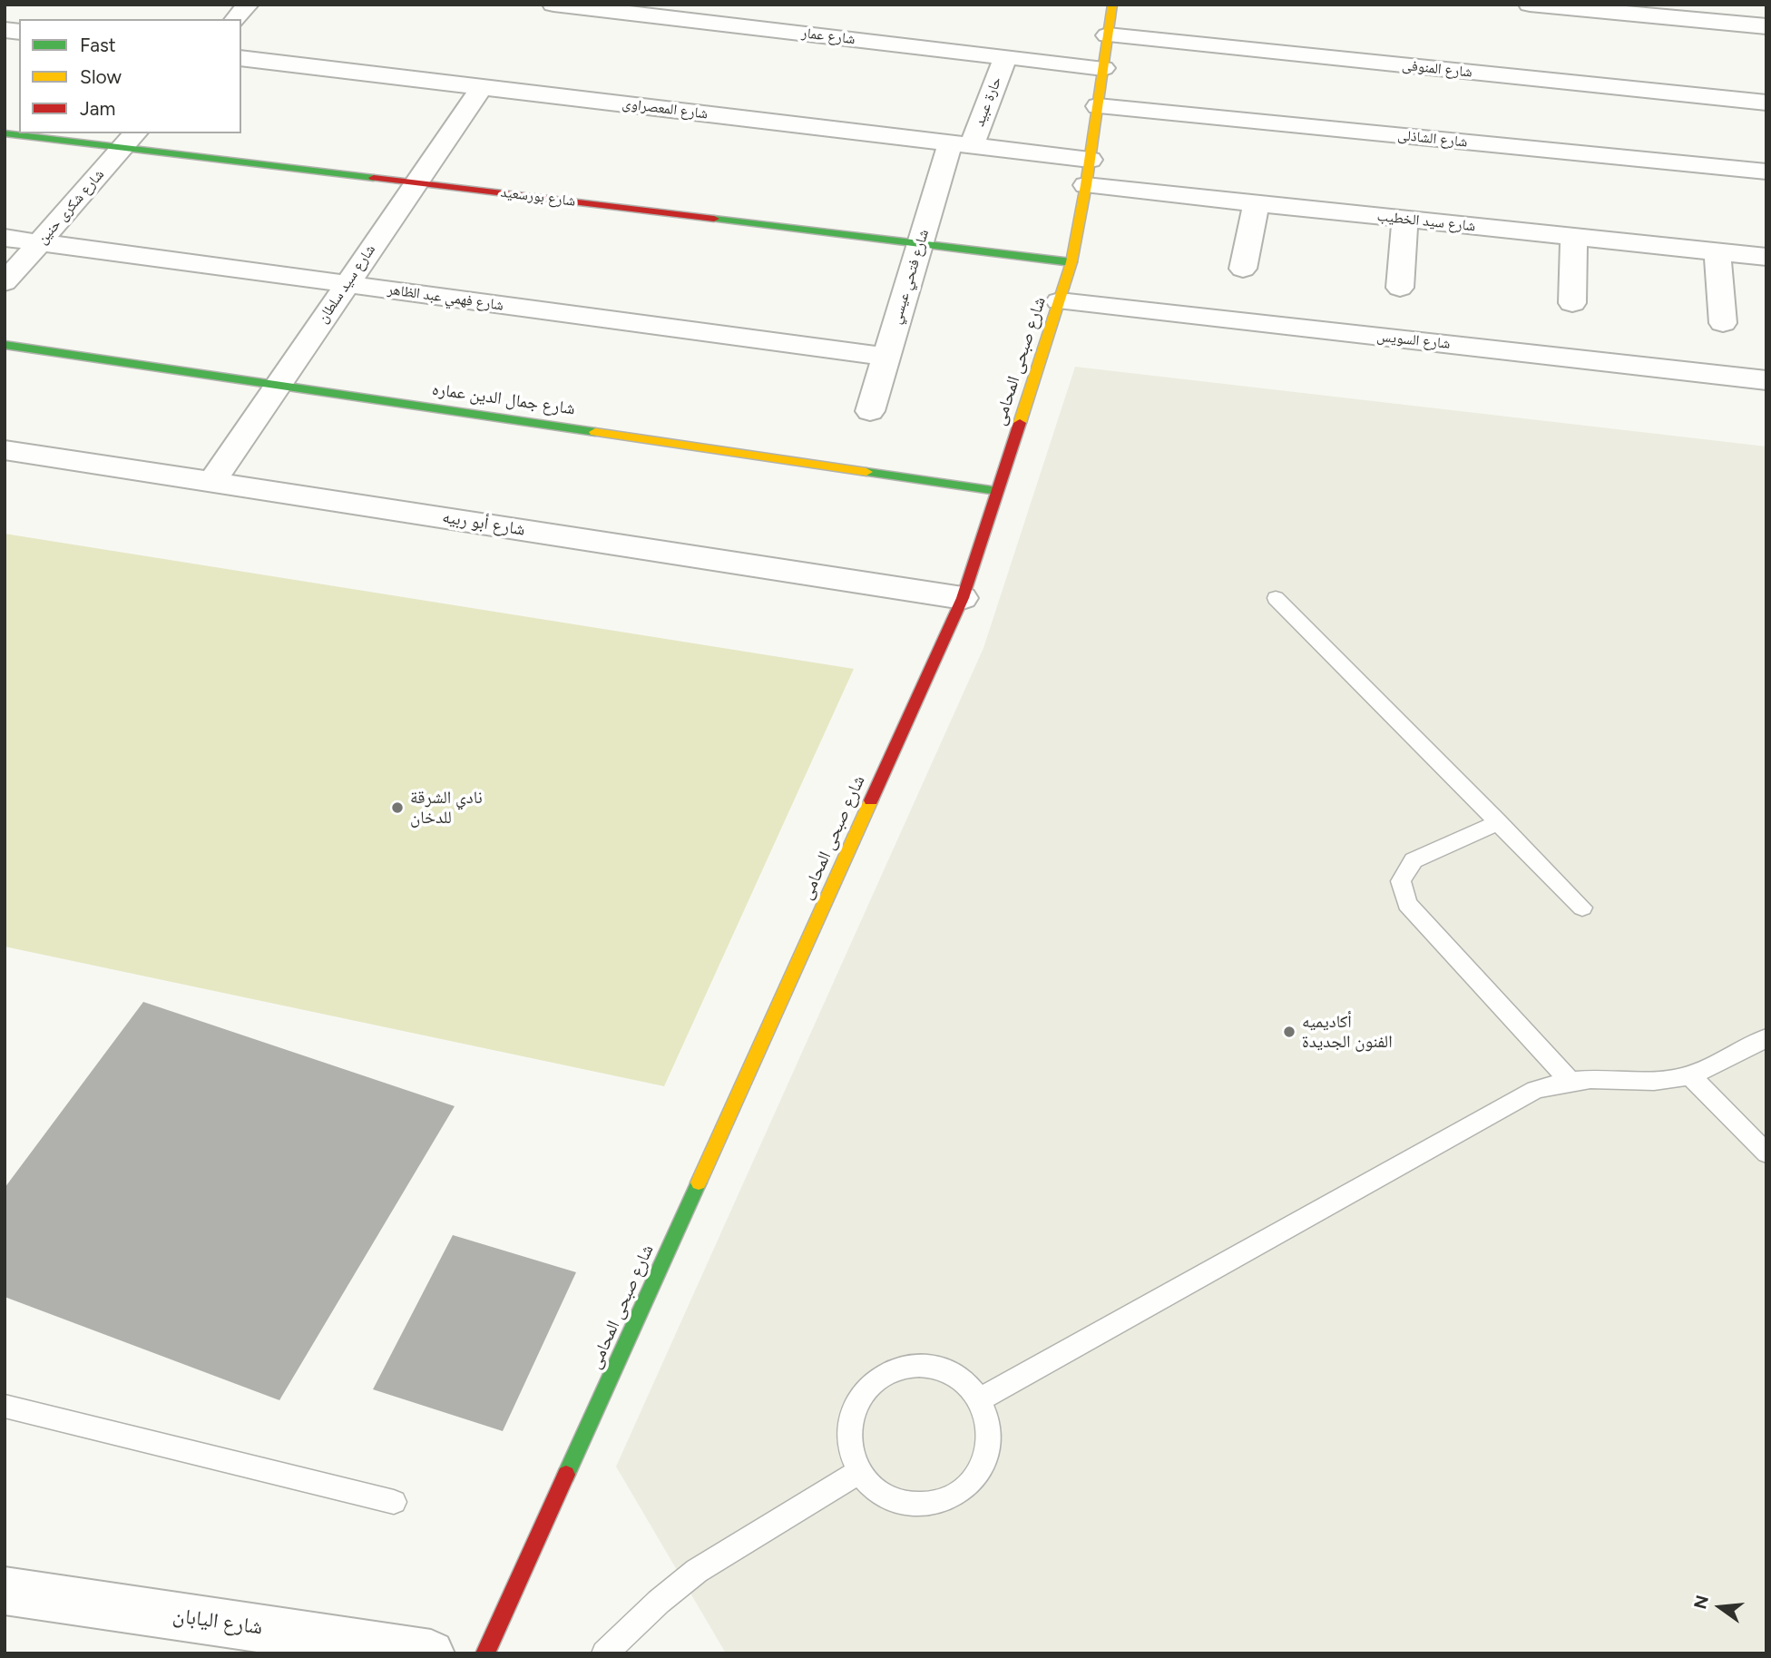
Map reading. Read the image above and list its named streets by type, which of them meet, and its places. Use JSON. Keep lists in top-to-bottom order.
{
  "streets": {
    "street": [
      "شارع عمار",
      "شارع المنوفى",
      "حارة عبيد",
      "شارع المعصراوى",
      "شارع الشاذلى",
      "شارع بورسعيد",
      "شارع شكرى حنين",
      "شارع سيد الخطيب",
      "شارع فتحي عيسي",
      "شارع سيد سلطان",
      "شارع فهمي عبد الظاهر",
      "شارع السويس",
      "شارع صبحى المحامى",
      "شارع جمال الدين عماره",
      "شارع أبو ربيه",
      "شارع اليابان"
    ]
  },
  "crossings": [
    ["شارع عمار", "حارة عبيد"],
    ["شارع عمار", "شارع صبحى المحامى"],
    ["شارع المنوفى", "شارع صبحى المحامى"],
    ["حارة عبيد", "شارع المعصراوى"],
    ["حارة عبيد", "شارع فتحي عيسي"],
    ["شارع المعصراوى", "شارع فتحي عيسي"],
    ["شارع المعصراوى", "شارع سيد سلطان"],
    ["شارع المعصراوى", "شارع صبحى المحامى"],
    ["شارع الشاذلى", "شارع صبحى المحامى"],
    ["شارع بورسعيد", "شارع شكرى حنين"],
    ["شارع بورسعيد", "شارع فتحي عيسي"],
    ["شارع بورسعيد", "شارع سيد سلطان"],
    ["شارع بورسعيد", "شارع صبحى المحامى"],
    ["شارع شكرى حنين", "شارع فهمي عبد الظاهر"],
    ["شارع سيد الخطيب", "شارع صبحى المحامى"],
    ["شارع فتحي عيسي", "شارع فهمي عبد الظاهر"],
    ["شارع سيد سلطان", "شارع فهمي عبد الظاهر"],
    ["شارع سيد سلطان", "شارع جمال الدين عماره"],
    ["شارع سيد سلطان", "شارع أبو ربيه"],
    ["شارع السويس", "شارع صبحى المحامى"],
    ["شارع صبحى المحامى", "شارع جمال الدين عماره"],
    ["شارع صبحى المحامى", "شارع أبو ربيه"]
  ],
  "places": ["نادي الشرقة للدخان", "أكاديميه الفنون الجديدة"],
  "legend": ["Fast", "Slow", "Jam"],
  "north": "left"
}
